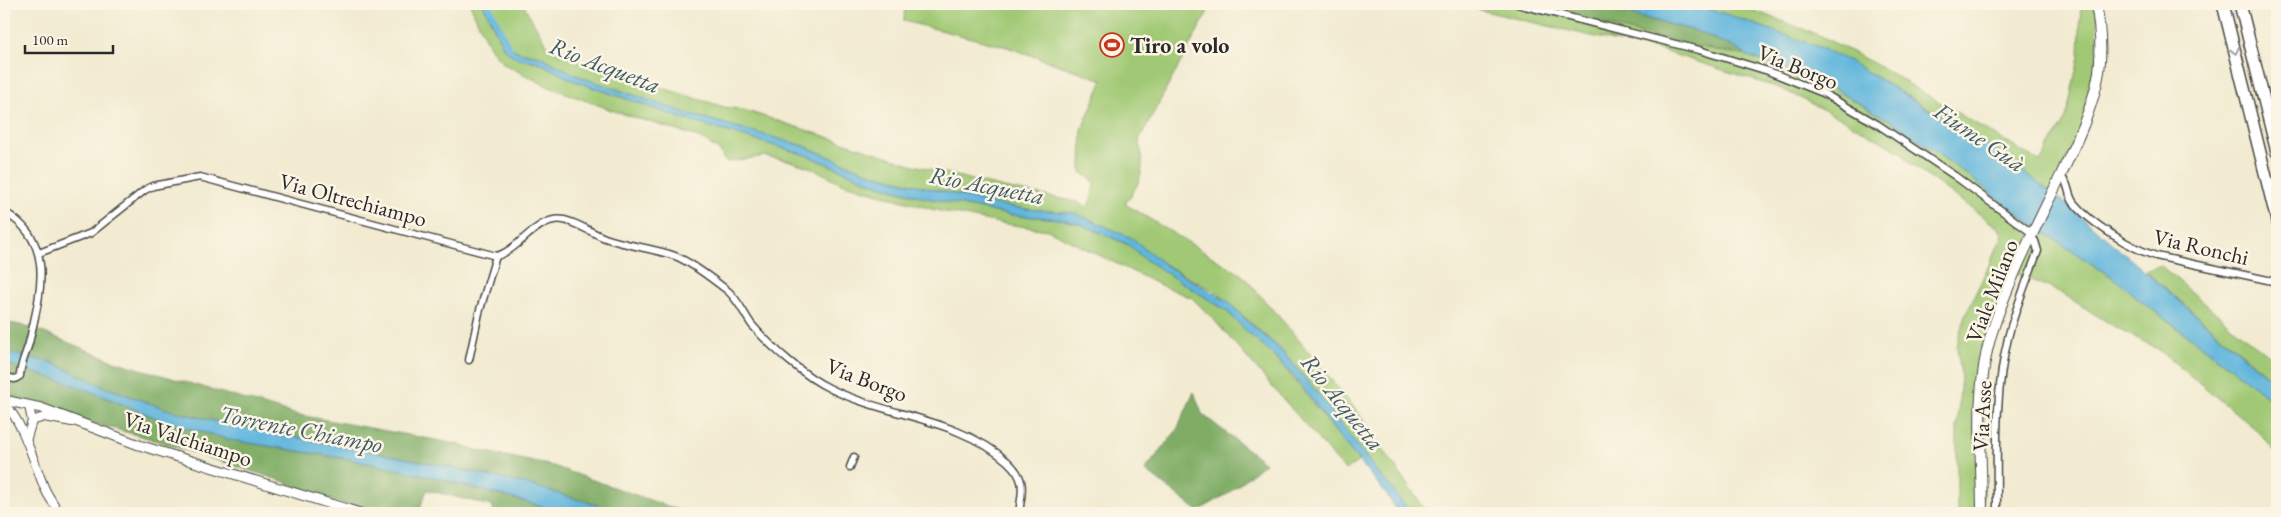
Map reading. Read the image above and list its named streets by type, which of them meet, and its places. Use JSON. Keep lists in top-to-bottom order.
{
  "streets": {
    "main road": ["Viale Milano", "Via Valchiampo"],
    "street": [
      "Via Borgo",
      "Via Oltrechiampo",
      "Via Ronchi",
      "Via Asse"
    ]
  },
  "crossings": [
    ["Via Borgo", "Via Oltrechiampo"],
    ["Via Borgo", "Viale Milano"],
    ["Via Borgo", "Via Asse"],
    ["Via Ronchi", "Viale Milano"],
    ["Viale Milano", "Via Asse"]
  ],
  "water": ["Rio Acquetta", "Fiume Guà", "Torrente Chiampo"],
  "places": {
    "sports": ["Tiro a volo"]
  },
  "scale_bar": "100 m"
}
